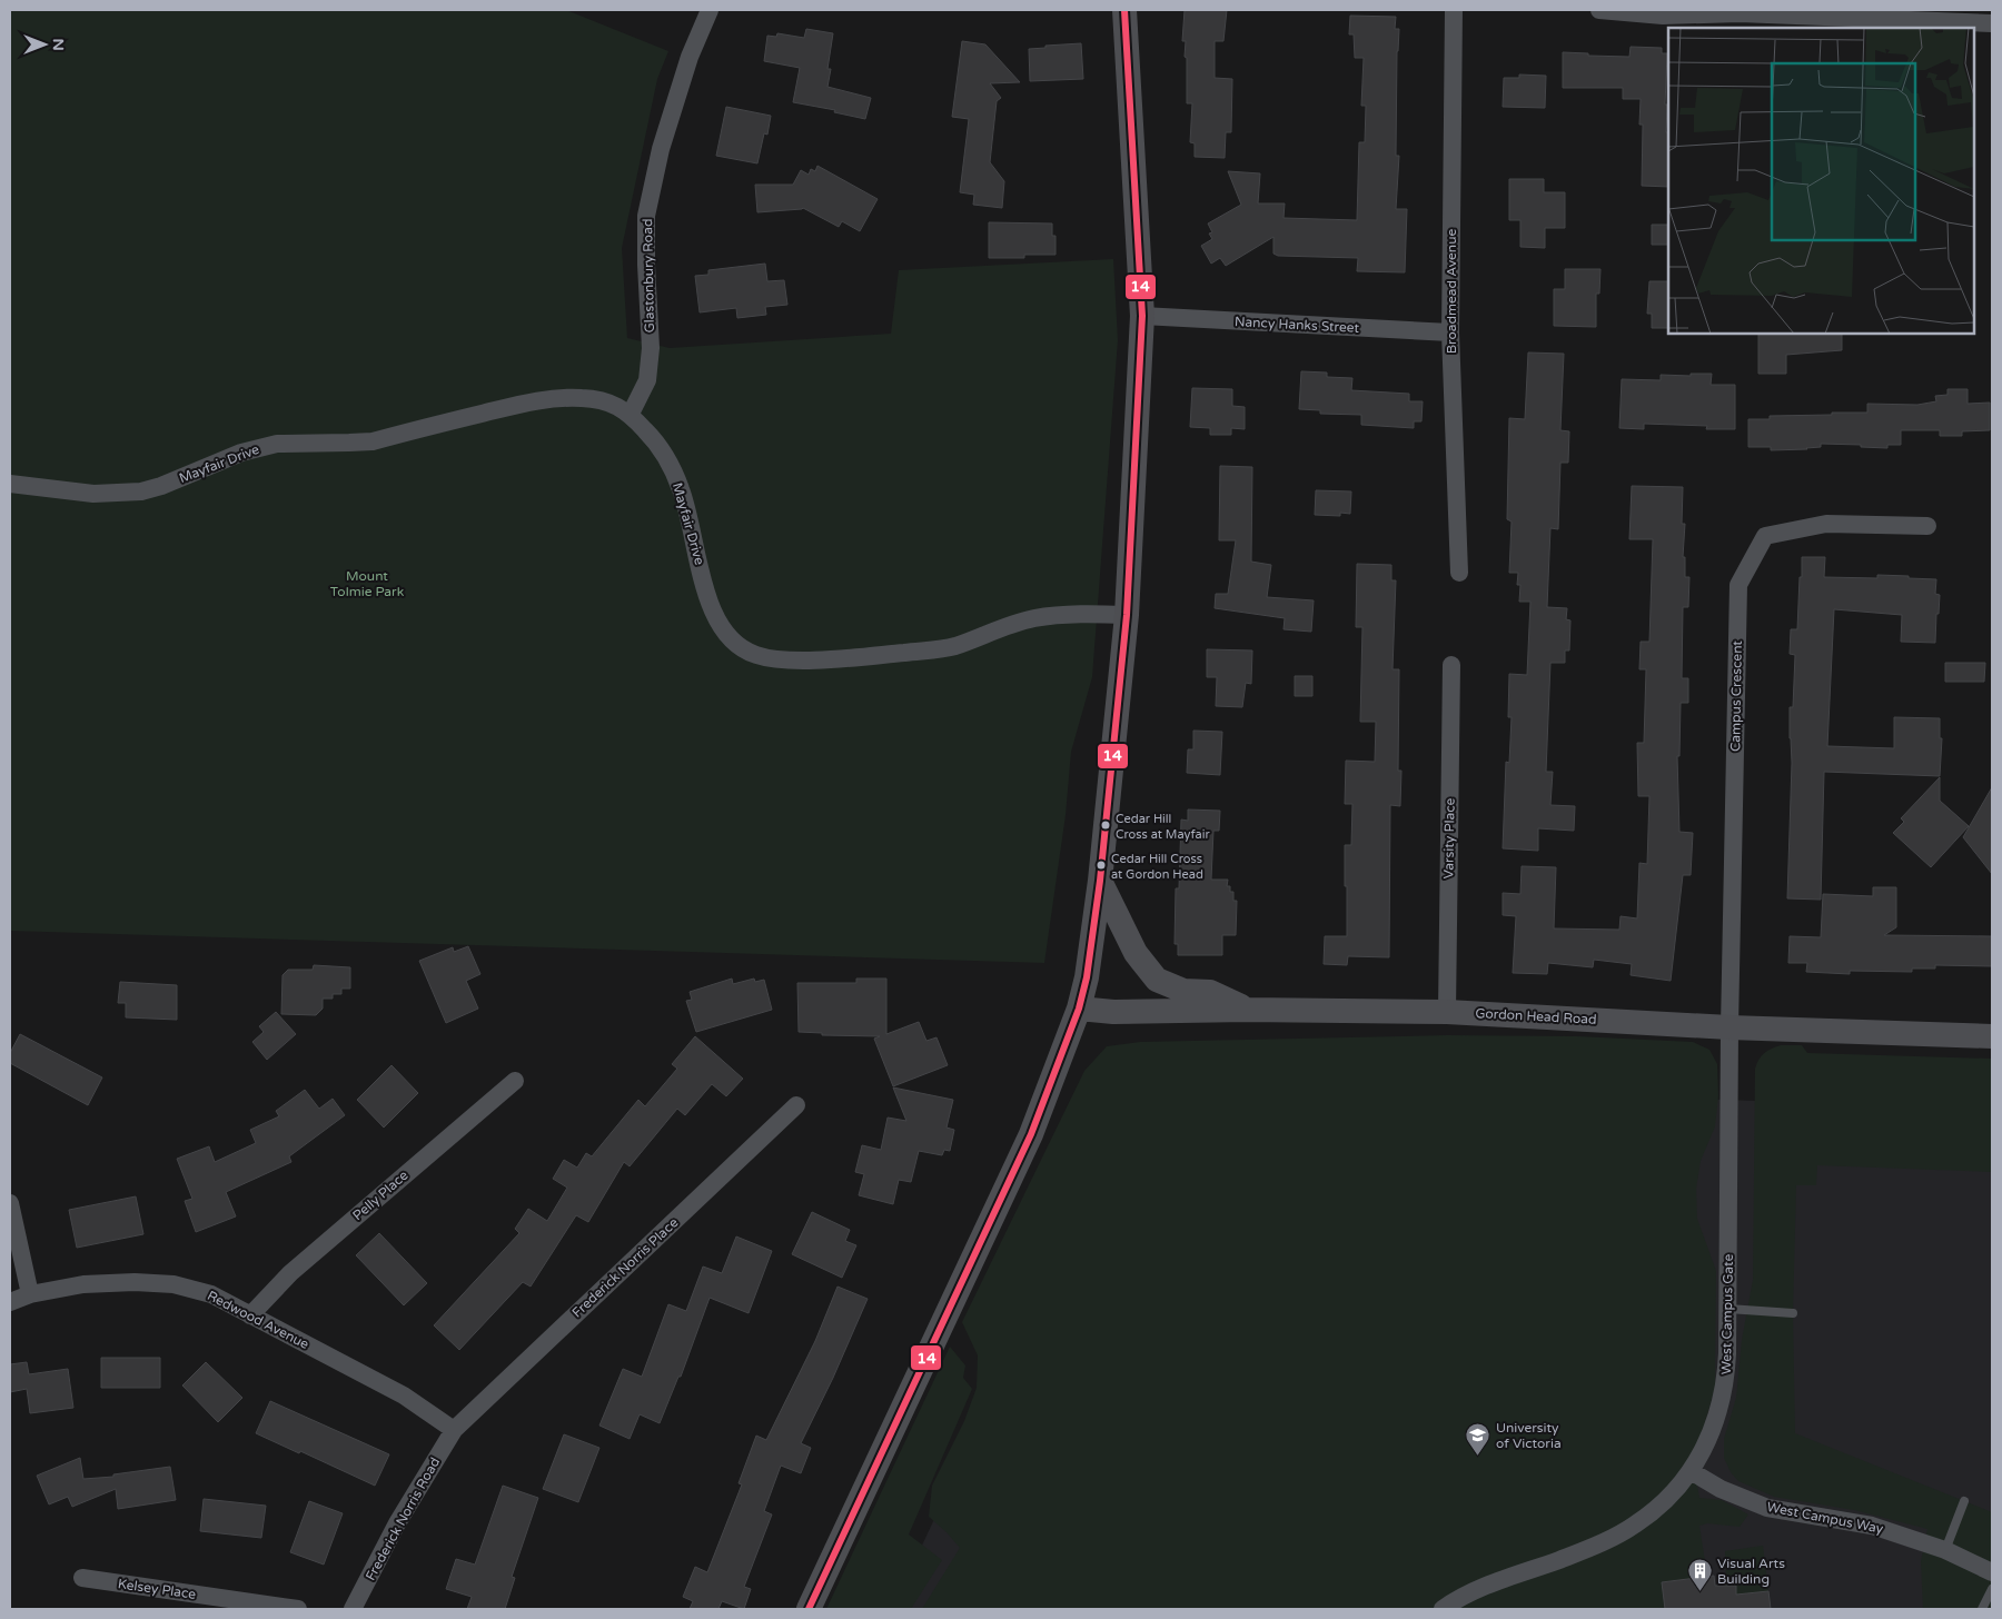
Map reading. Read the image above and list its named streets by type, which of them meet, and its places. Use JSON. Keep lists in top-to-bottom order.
{
  "streets": {
    "main road": ["Gordon Head Road"],
    "street": [
      "Glastonbury Road",
      "Broadmead Avenue",
      "Nancy Hanks Street",
      "Mayfair Drive",
      "Campus Crescent",
      "Varsity Place",
      "Pelly Place",
      "Frederick Norris Place",
      "West Campus Gate",
      "Redwood Avenue",
      "West Campus Way",
      "Frederick Norris Road",
      "Kelsey Place"
    ]
  },
  "crossings": [
    ["Glastonbury Road", "Mayfair Drive"],
    ["Broadmead Avenue", "Nancy Hanks Street"],
    ["Campus Crescent", "Gordon Head Road"],
    ["Campus Crescent", "West Campus Gate"],
    ["Varsity Place", "Gordon Head Road"],
    ["Gordon Head Road", "West Campus Gate"],
    ["Pelly Place", "Redwood Avenue"],
    ["Frederick Norris Place", "Redwood Avenue"],
    ["Frederick Norris Place", "Frederick Norris Road"],
    ["West Campus Gate", "West Campus Way"],
    ["Redwood Avenue", "Frederick Norris Road"]
  ],
  "parks": ["Mount Tolmie Park"],
  "places": {
    "other": ["Cedar Hill Cross at Mayfair", "Cedar Hill Cross at Gordon Head"],
    "school or university": ["University of Victoria"],
    "building": ["Visual Arts Building"]
  },
  "lines": ["transit line 14"],
  "north": "right"
}
